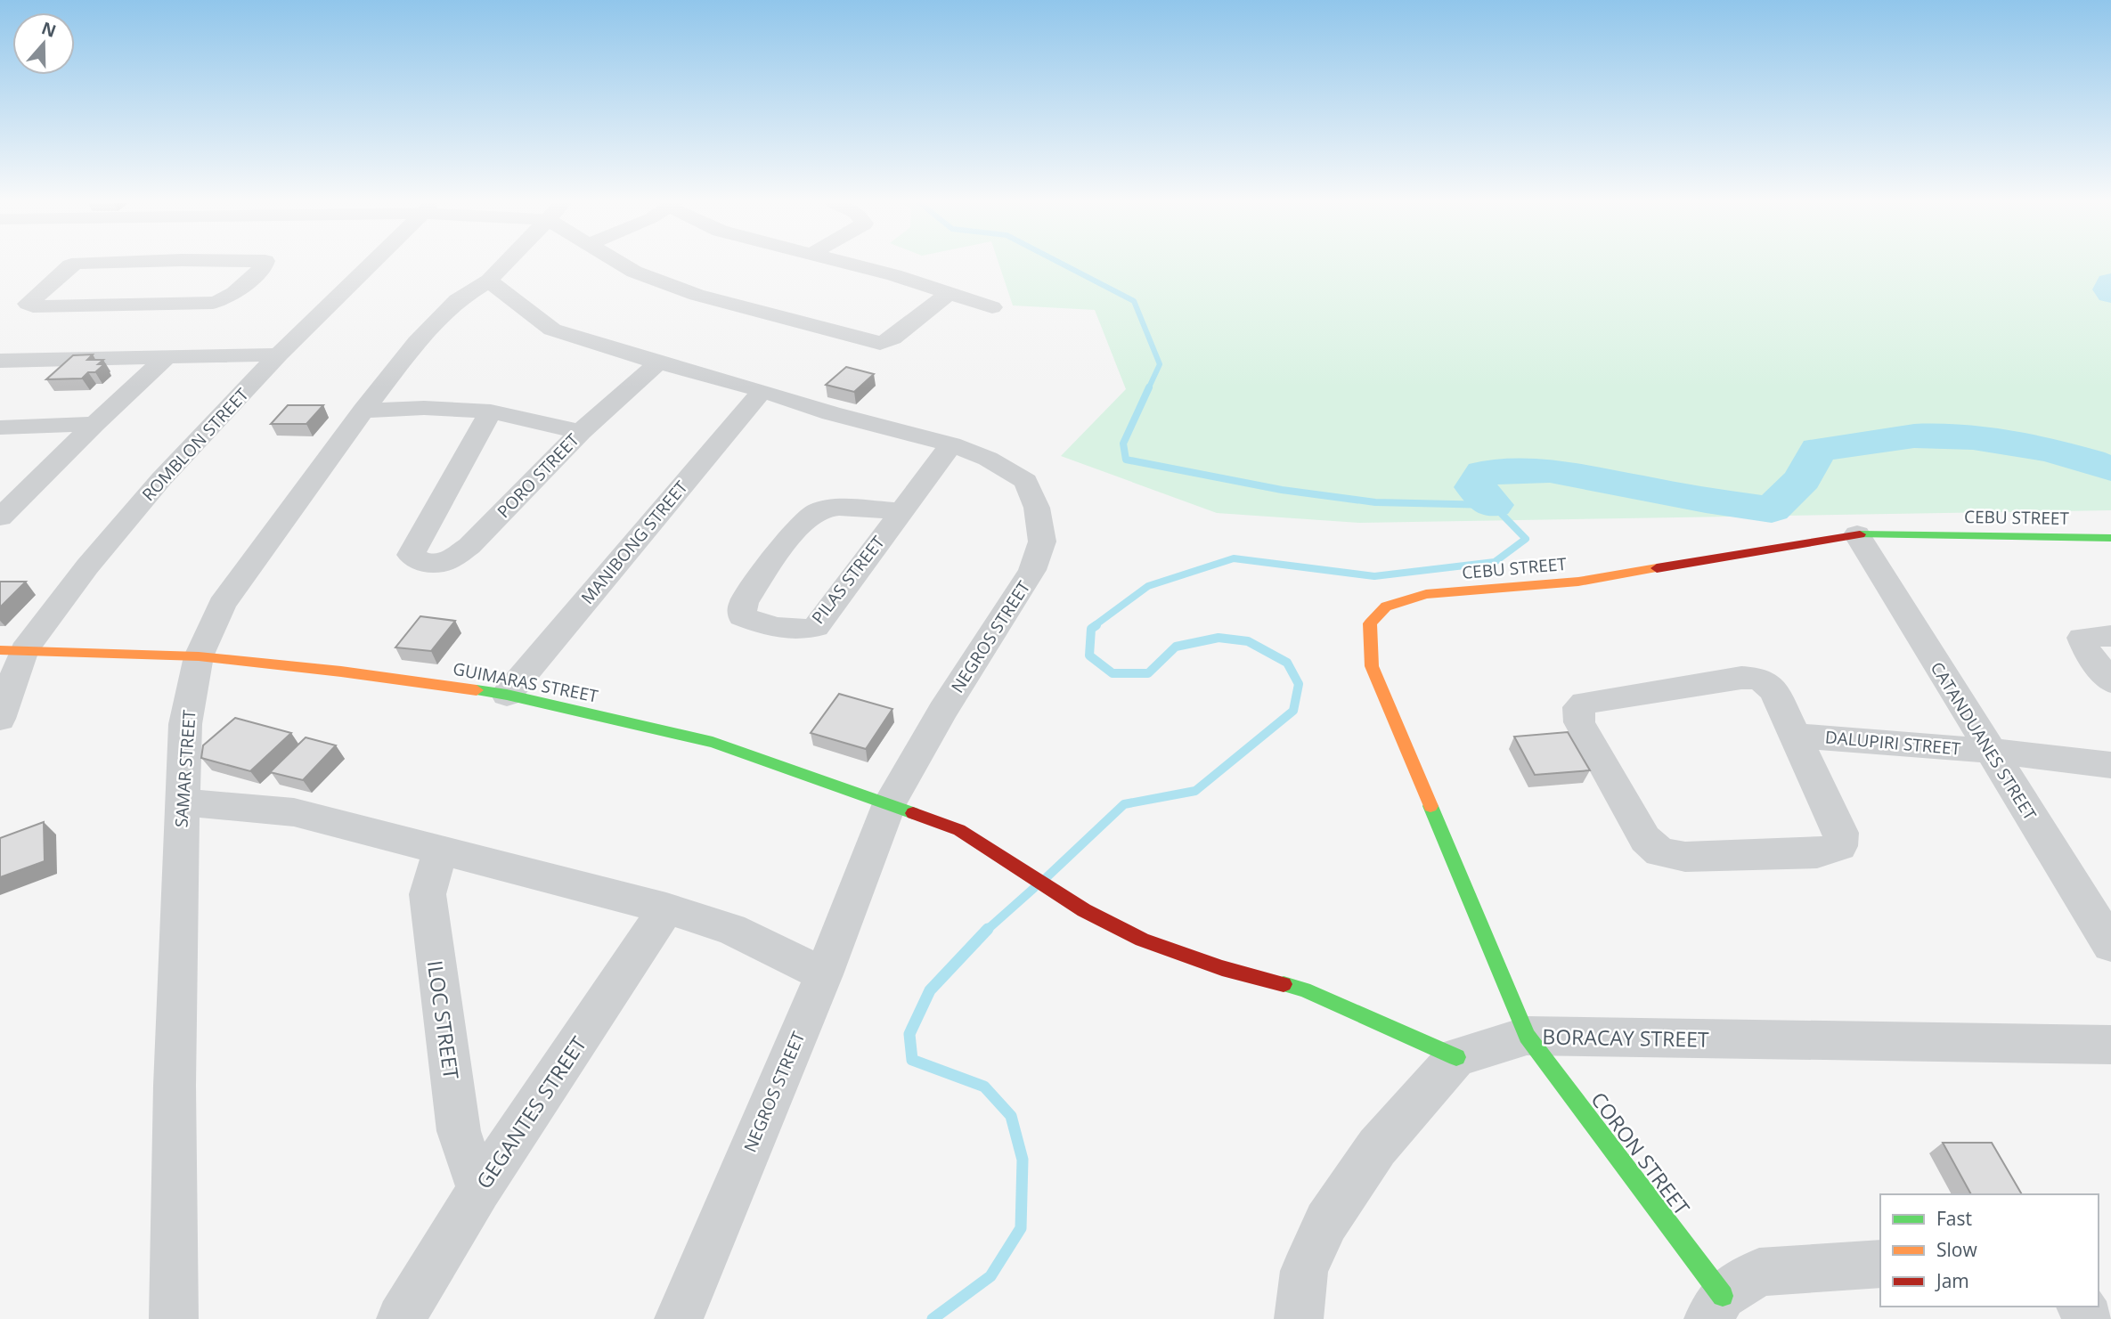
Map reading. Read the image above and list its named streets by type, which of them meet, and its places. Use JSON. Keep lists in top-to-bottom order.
{
  "streets": {
    "street": [
      "ROMBLON STREET",
      "PORO STREET",
      "CEBU STREET",
      "MANIBONG STREET",
      "PILAS STREET",
      "NEGROS STREET",
      "GUIMARAS STREET",
      "CATANDUANES STREET",
      "DALUPIRI STREET",
      "SAMAR STREET",
      "ILOC STREET",
      "BORACAY STREET",
      "GEGANTES STREET",
      "CORON STREET"
    ]
  },
  "crossings": [
    ["ROMBLON STREET", "GUIMARAS STREET"],
    ["PORO STREET", "NEGROS STREET"],
    ["CEBU STREET", "CATANDUANES STREET"],
    ["CEBU STREET", "BORACAY STREET"],
    ["CEBU STREET", "CORON STREET"],
    ["MANIBONG STREET", "NEGROS STREET"],
    ["MANIBONG STREET", "GUIMARAS STREET"],
    ["PILAS STREET", "NEGROS STREET"],
    ["NEGROS STREET", "GUIMARAS STREET"],
    ["NEGROS STREET", "SAMAR STREET"],
    ["GUIMARAS STREET", "SAMAR STREET"],
    ["GUIMARAS STREET", "BORACAY STREET"],
    ["CATANDUANES STREET", "DALUPIRI STREET"],
    ["ILOC STREET", "GEGANTES STREET"],
    ["BORACAY STREET", "CORON STREET"]
  ],
  "legend": ["Fast", "Slow", "Jam"],
  "north": "top"
}
